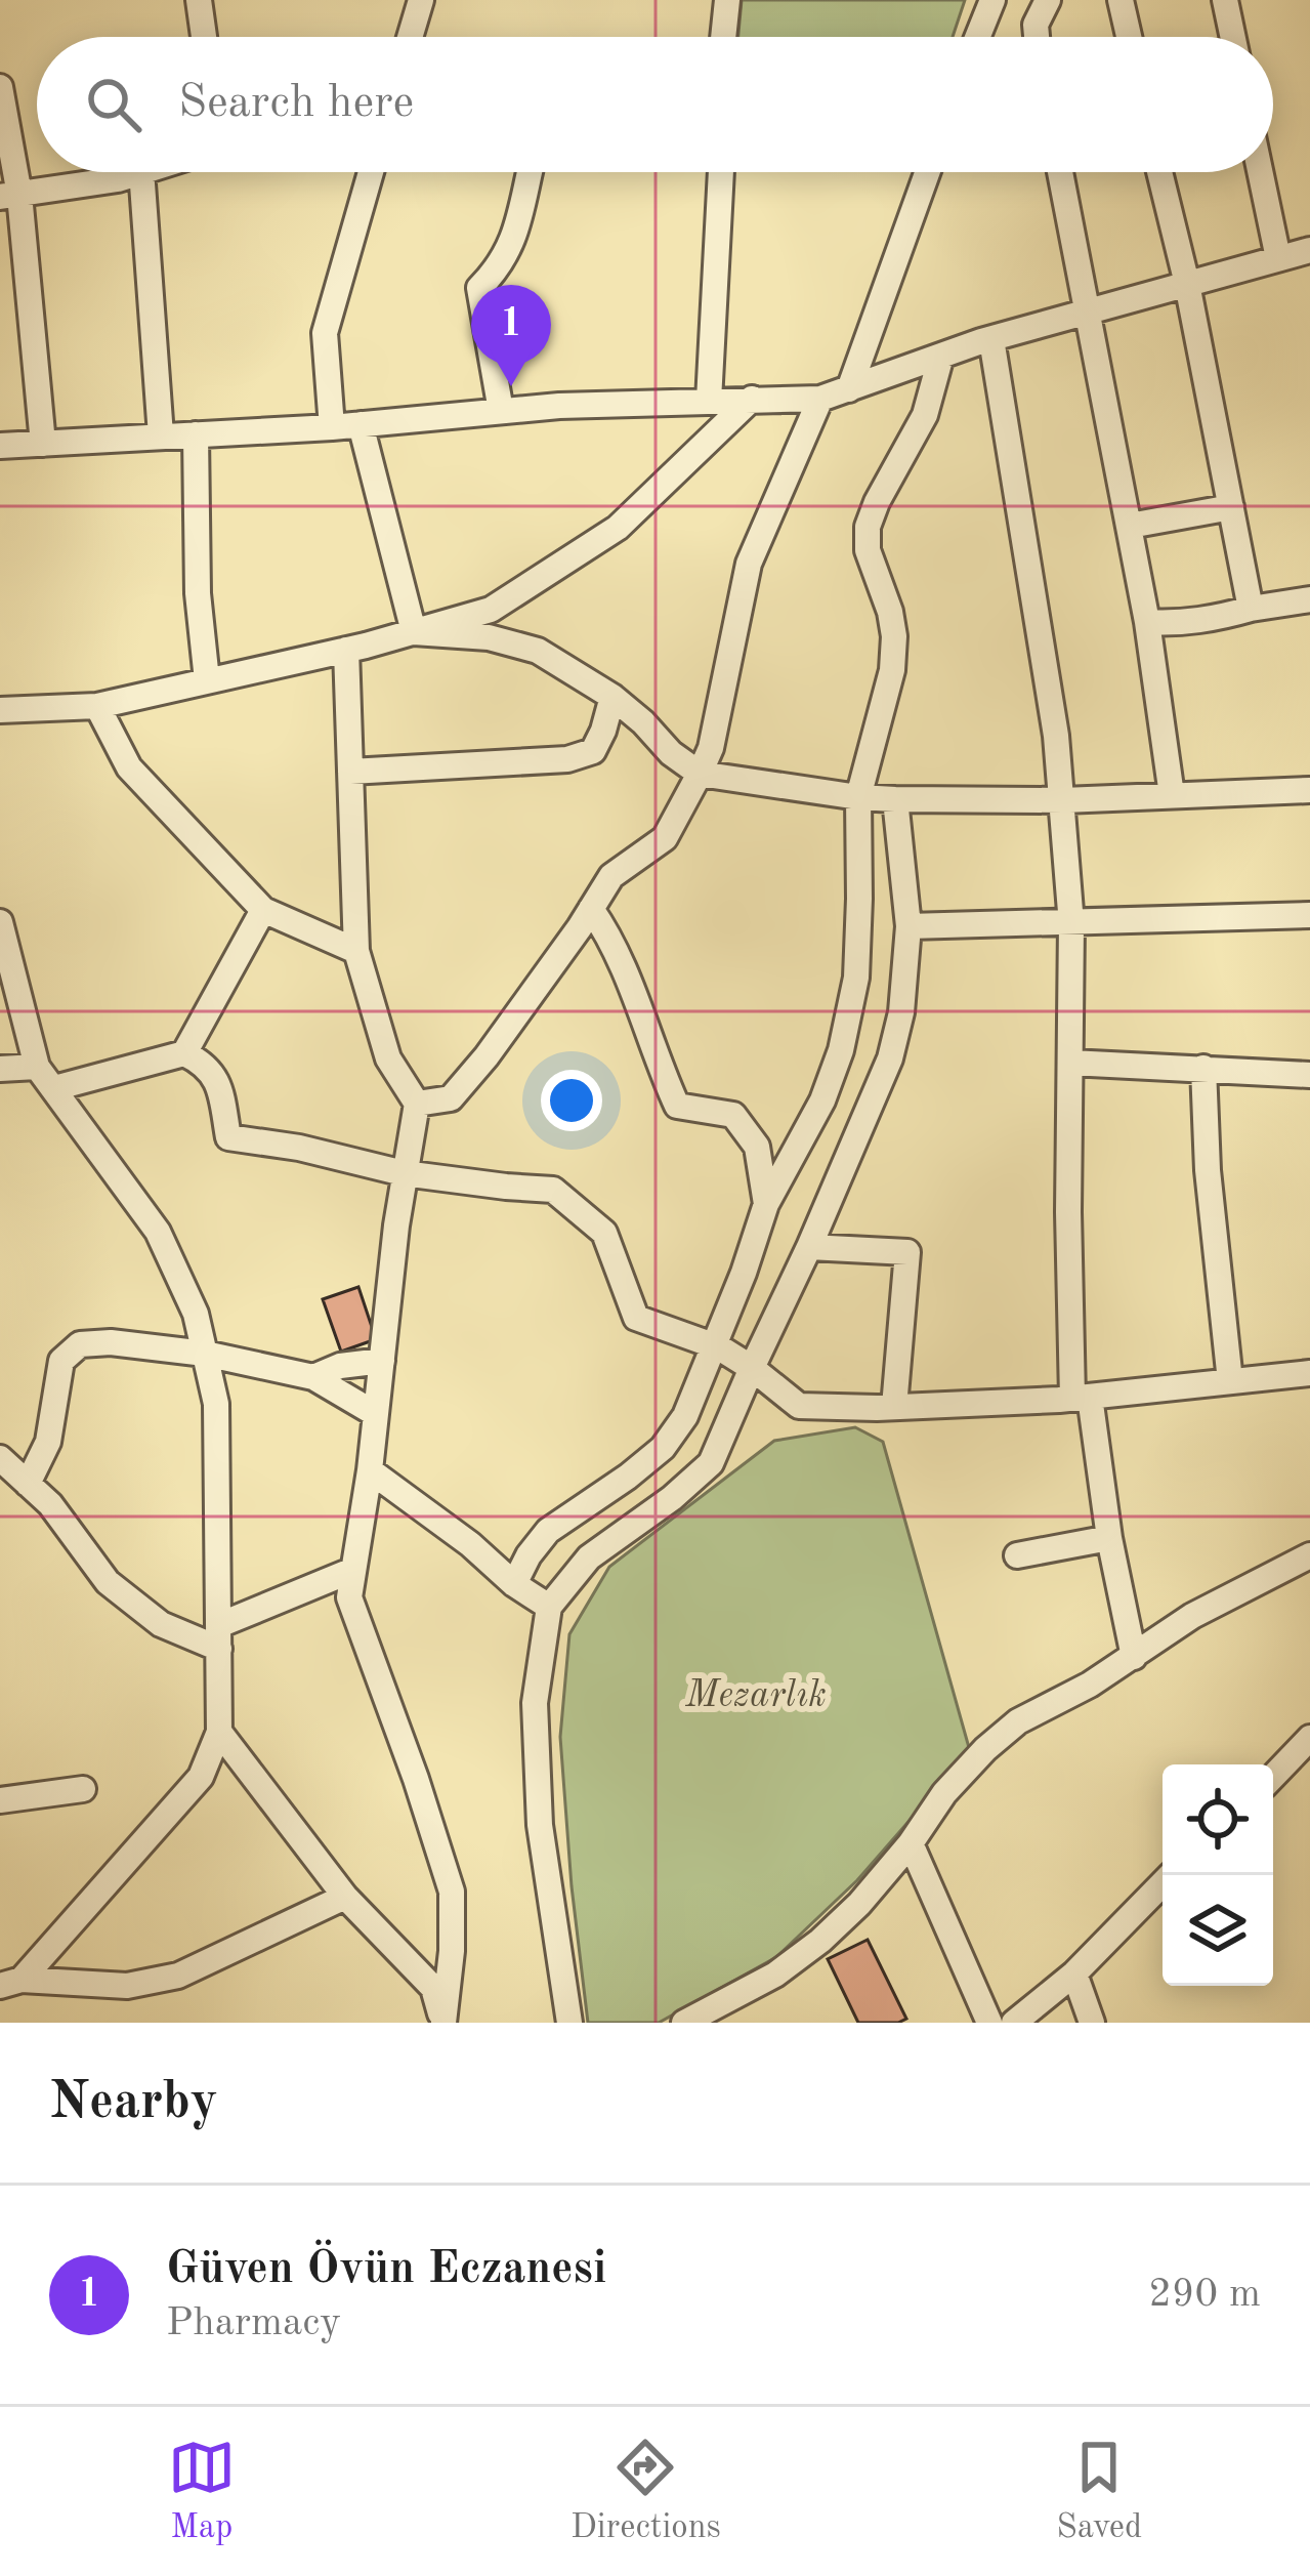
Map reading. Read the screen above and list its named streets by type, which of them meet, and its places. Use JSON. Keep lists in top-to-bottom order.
{
  "parks": ["Mezarlık"],
  "page": {
    "search": "Search here",
    "pins": "1",
    "heading": "Nearby",
    "list": [
      {
        "mark": "1",
        "name": "Güven Övün Eczanesi",
        "note": "Pharmacy",
        "value": "290 m"
      }
    ],
    "nav": ["Map", "Directions", "Saved"]
  }
}
